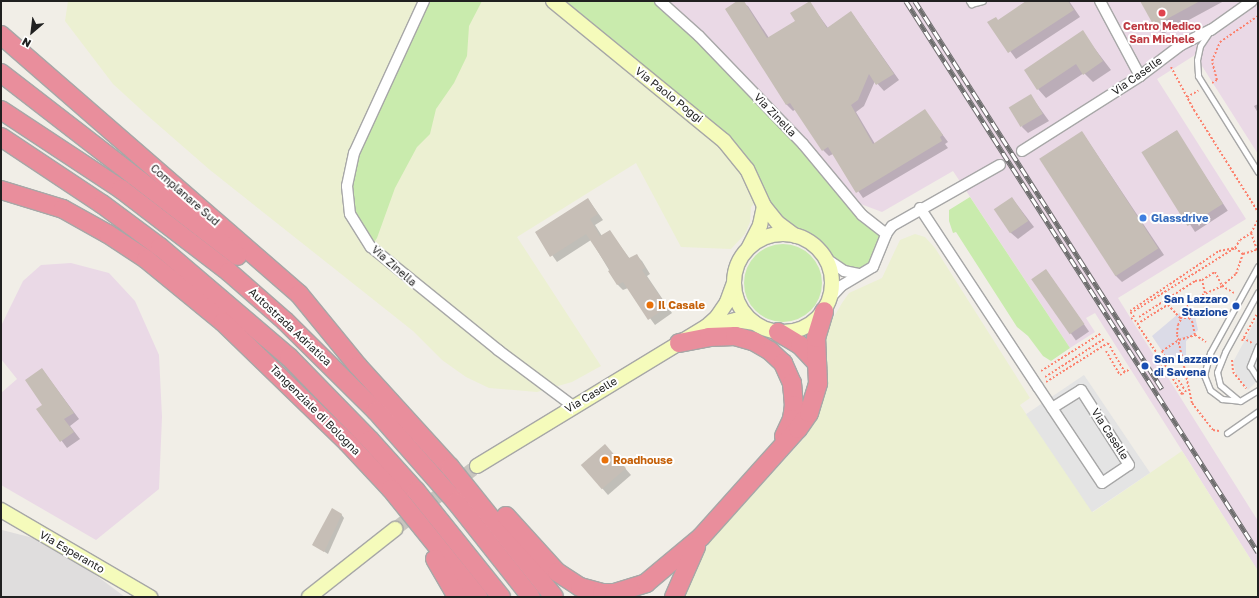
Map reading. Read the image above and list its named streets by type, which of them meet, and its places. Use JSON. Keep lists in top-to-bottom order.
{
  "streets": {
    "highway": ["Complanare Sud", "Autostrada Adriatica", "Tangenziale di Bologna"],
    "main road": ["Via Caselle", "Via Paolo Poggi", "Via Esperanto"],
    "street": ["Via Zinella"]
  },
  "crossings": [
    ["Via Caselle", "Via Paolo Poggi"],
    ["Via Caselle", "Via Zinella"]
  ],
  "places": [
    "Centro Medico San Michele",
    "Glassdrive",
    "Il Casale",
    "San Lazzaro Stazione",
    "San Lazzaro di Savena",
    "Roadhouse"
  ],
  "north": "bottom left"
}
